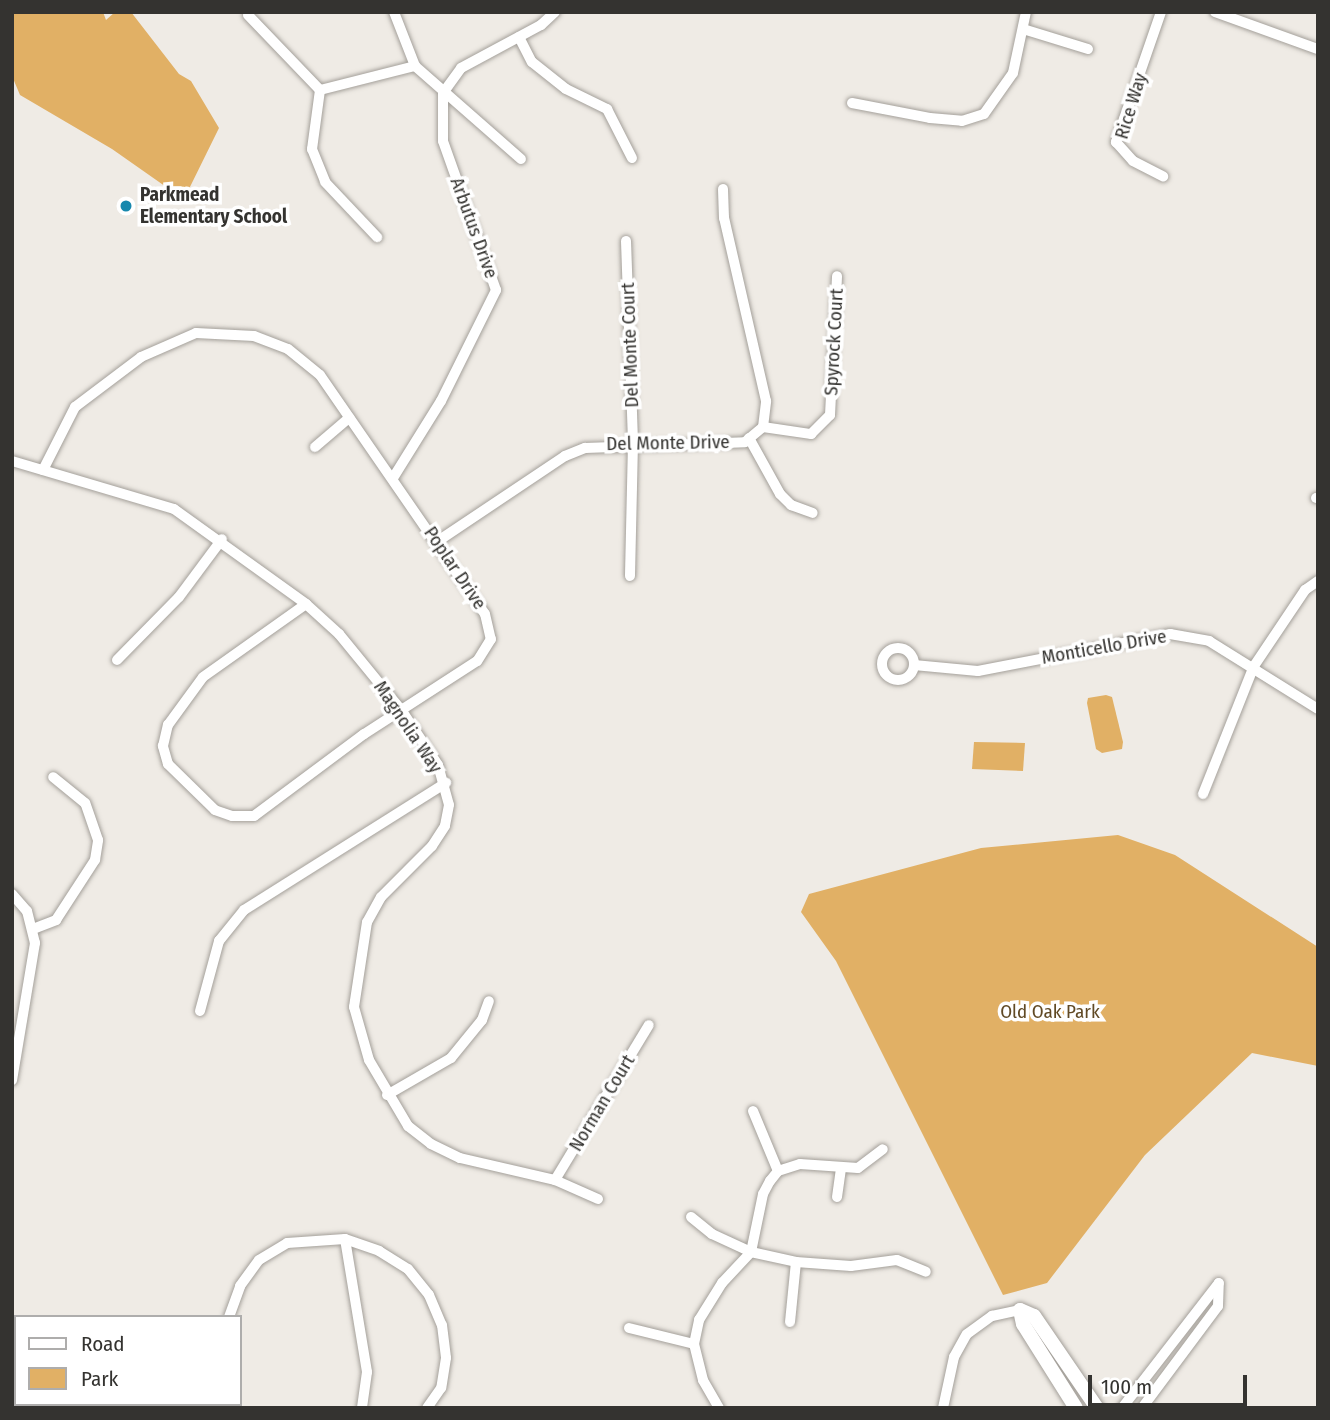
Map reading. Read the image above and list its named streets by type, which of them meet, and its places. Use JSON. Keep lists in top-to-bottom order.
{
  "streets": {
    "street": [
      "Rice Way",
      "Arbutus Drive",
      "Spyrock Court",
      "Del Monte Court",
      "Del Monte Drive",
      "Poplar Drive",
      "Monticello Drive",
      "Magnolia Way",
      "Norman Court"
    ]
  },
  "crossings": [
    ["Arbutus Drive", "Poplar Drive"],
    ["Spyrock Court", "Del Monte Drive"],
    ["Del Monte Court", "Del Monte Drive"],
    ["Del Monte Drive", "Poplar Drive"],
    ["Poplar Drive", "Magnolia Way"],
    ["Magnolia Way", "Norman Court"]
  ],
  "parks": ["Old Oak Park"],
  "places": ["Parkmead Elementary School"],
  "legend": ["Road", "Park"],
  "scale_bar": "100 m"
}
